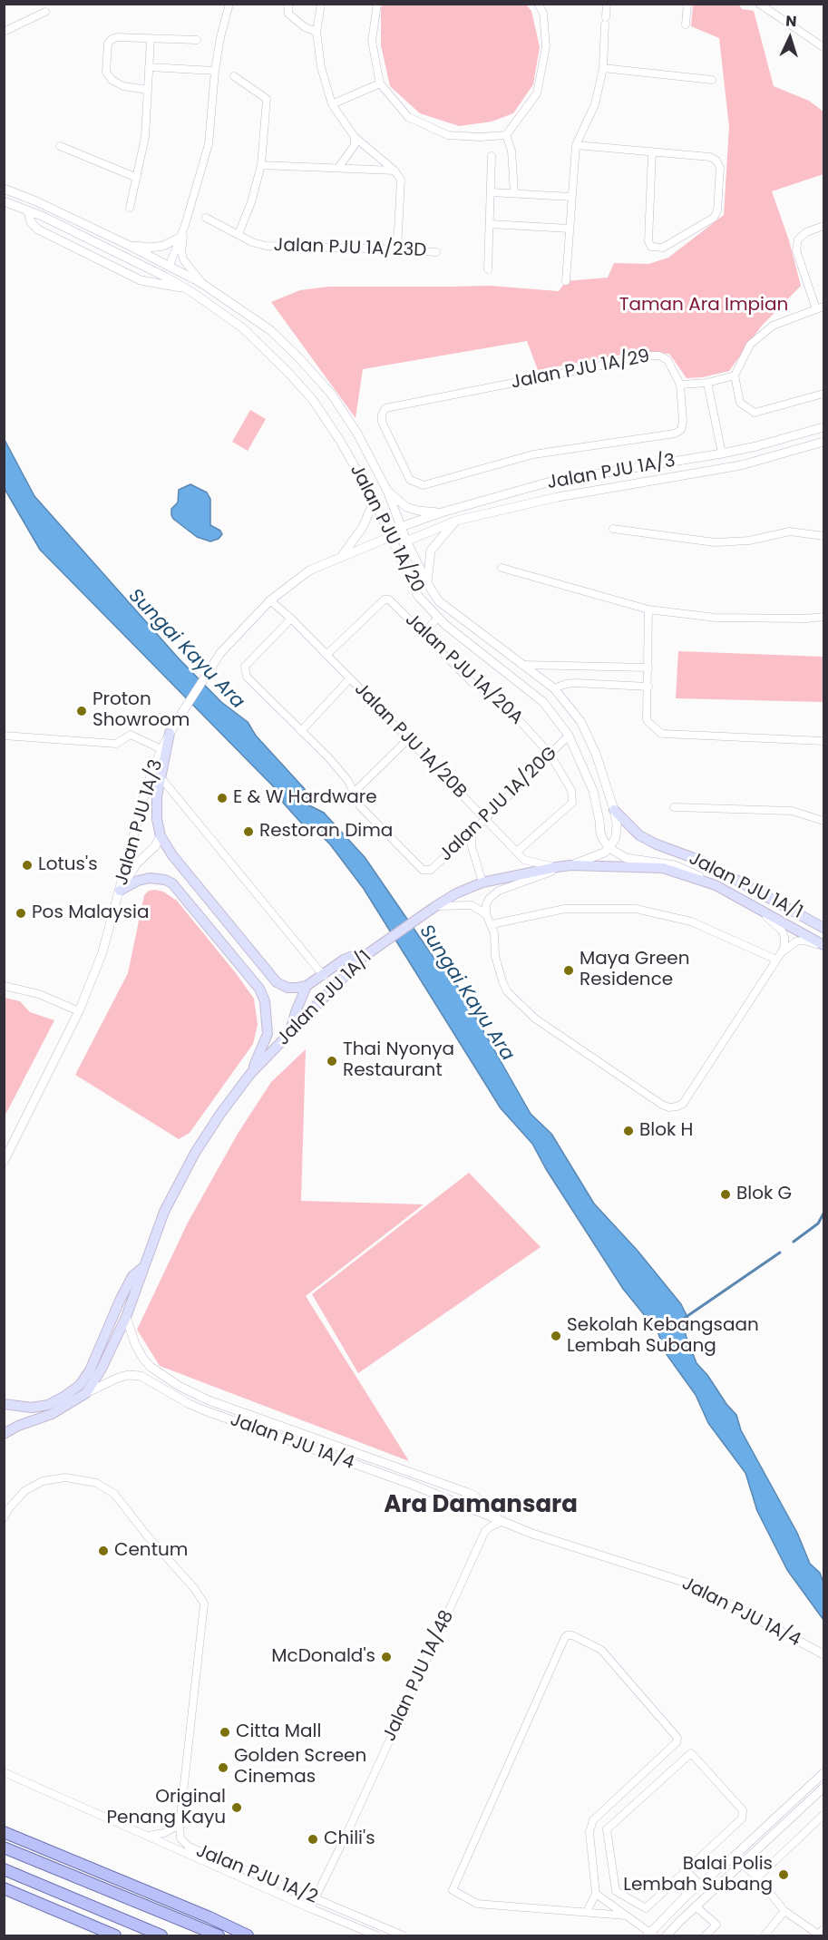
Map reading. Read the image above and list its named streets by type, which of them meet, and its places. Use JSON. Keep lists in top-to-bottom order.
{
  "streets": {
    "main road": ["Jalan PJU 1A/1"],
    "street": [
      "Jalan PJU 1A/23D",
      "Jalan PJU 1A/29",
      "Jalan PJU 1A/3",
      "Jalan PJU 1A/20",
      "Jalan PJU 1A/20A",
      "Jalan PJU 1A/20B",
      "Jalan PJU 1A/20G",
      "Jalan PJU 1A/4",
      "Jalan PJU 1A/48",
      "Jalan PJU 1A/2"
    ]
  },
  "crossings": [
    ["Jalan PJU 1A/3", "Jalan PJU 1A/20"],
    ["Jalan PJU 1A/20", "Jalan PJU 1A/20G"],
    ["Jalan PJU 1A/20", "Jalan PJU 1A/1"],
    ["Jalan PJU 1A/20A", "Jalan PJU 1A/20B"],
    ["Jalan PJU 1A/20A", "Jalan PJU 1A/20G"],
    ["Jalan PJU 1A/20B", "Jalan PJU 1A/20G"],
    ["Jalan PJU 1A/20B", "Jalan PJU 1A/1"],
    ["Jalan PJU 1A/1", "Jalan PJU 1A/4"],
    ["Jalan PJU 1A/48", "Jalan PJU 1A/2"]
  ],
  "districts": ["Ara Damansara"],
  "water": ["Sungai Kayu Ara"],
  "parks": ["Taman Ara Impian"],
  "places": [
    "Proton Showroom",
    "E & W Hardware",
    "Restoran Dima",
    "Lotus's",
    "Pos Malaysia",
    "Maya Green Residence",
    "Thai Nyonya Restaurant",
    "Blok H",
    "Blok G",
    "Sekolah Kebangsaan Lembah Subang",
    "Centum",
    "McDonald's",
    "Citta Mall",
    "Golden Screen Cinemas",
    "Original Penang Kayu",
    "Chili's",
    "Balai Polis Lembah Subang"
  ],
  "north": "top"
}
